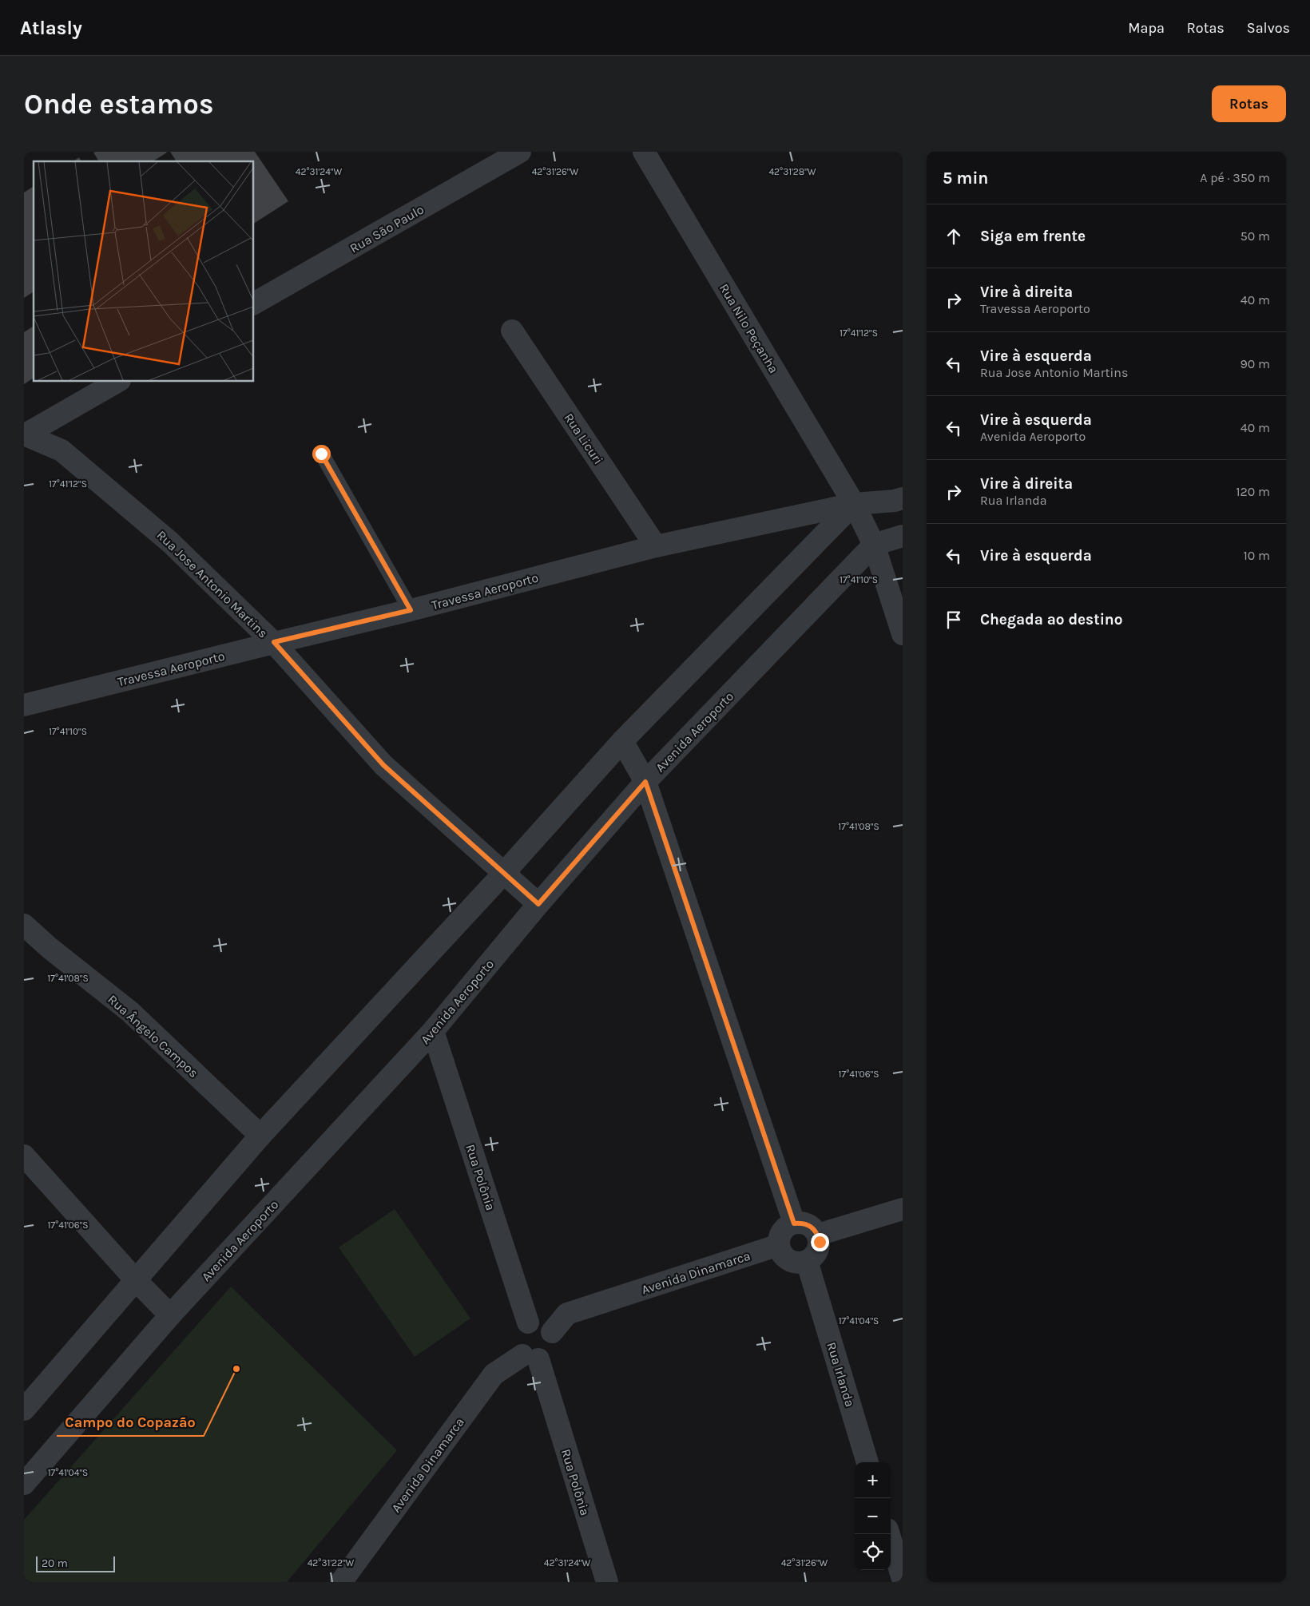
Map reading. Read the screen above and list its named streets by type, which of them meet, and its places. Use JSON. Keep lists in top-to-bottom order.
{
  "streets": {
    "street": [
      "Rua São Paulo",
      "Rua Nilo Peçanha",
      "Rua Licuri",
      "Rua Jose Antonio Martins",
      "Travessa Aeroporto",
      "Avenida Aeroporto",
      "Rua Ângelo Campos",
      "Rua Polônia",
      "Avenida Dinamarca",
      "Rua Irlanda"
    ]
  },
  "crossings": [
    ["Rua Nilo Peçanha", "Travessa Aeroporto"],
    ["Rua Nilo Peçanha", "Avenida Aeroporto"],
    ["Rua Licuri", "Travessa Aeroporto"],
    ["Rua Jose Antonio Martins", "Travessa Aeroporto"],
    ["Rua Jose Antonio Martins", "Avenida Aeroporto"],
    ["Avenida Aeroporto", "Rua Polônia"],
    ["Rua Polônia", "Avenida Dinamarca"],
    ["Avenida Dinamarca", "Rua Irlanda"]
  ],
  "places": ["Campo do Copazão"],
  "scale_bar": "20 m",
  "page": {
    "header": "Atlasly",
    "nav": ["Mapa", "Rotas", "Salvos"],
    "buttons": "Rotas",
    "title": "Onde estamos",
    "heading": ["5 min", "A pé · 350 m"],
    "list": [
      ["Siga em frente", "50 m"],
      ["Vire à direita", "Travessa Aeroporto", "40 m"],
      ["Vire à esquerda", "Rua Jose Antonio Martins", "90 m"],
      ["Vire à esquerda", "Avenida Aeroporto", "40 m"],
      ["Vire à direita", "Rua Irlanda", "120 m"],
      ["Vire à esquerda", "10 m"],
      "Chegada ao destino"
    ],
    "map_buttons": ["+", "−"],
    "scale": "20 m"
  },
  "coordinates": [
    "42°31'24\"W",
    "42°31'26\"W",
    "42°31'28\"W",
    "17°41'12\"S",
    "17°41'10\"S",
    "17°41'08\"S",
    "17°41'06\"S",
    "17°41'04\"S",
    "42°31'22\"W"
  ]
}
